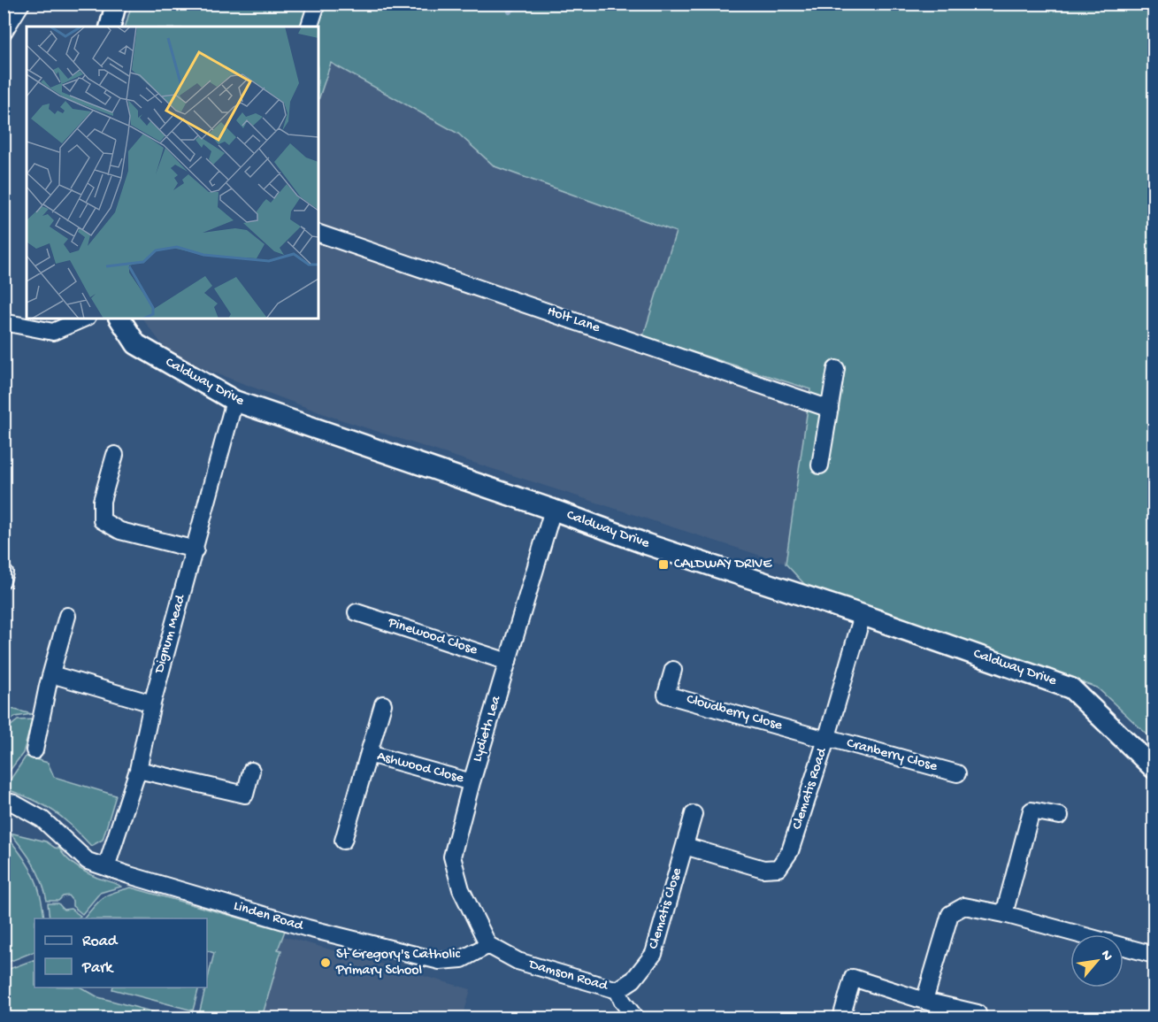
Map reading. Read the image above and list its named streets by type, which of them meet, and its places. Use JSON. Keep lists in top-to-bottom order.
{
  "streets": {
    "street": [
      "Holt Lane",
      "Caldway Drive",
      "Dignum Mead",
      "Pinewood Close",
      "Cloudberry Close",
      "Lydieth Lea",
      "Cranberry Close",
      "Ashwood Close",
      "Clematis Road",
      "Clematis Close",
      "Linden Road",
      "Damson Road"
    ]
  },
  "crossings": [
    ["Caldway Drive", "Dignum Mead"],
    ["Caldway Drive", "Lydieth Lea"],
    ["Caldway Drive", "Clematis Road"],
    ["Dignum Mead", "Linden Road"],
    ["Pinewood Close", "Lydieth Lea"],
    ["Cloudberry Close", "Cranberry Close"],
    ["Cloudberry Close", "Clematis Road"],
    ["Lydieth Lea", "Ashwood Close"],
    ["Lydieth Lea", "Linden Road"],
    ["Lydieth Lea", "Damson Road"],
    ["Cranberry Close", "Clematis Road"],
    ["Clematis Road", "Clematis Close"],
    ["Clematis Close", "Damson Road"],
    ["Linden Road", "Damson Road"]
  ],
  "places": {
    "transit": ["CALDWAY DRIVE"],
    "other": ["St Gregory's Catholic Primary School"]
  },
  "legend": ["Road", "Park"],
  "north": "top right"
}
